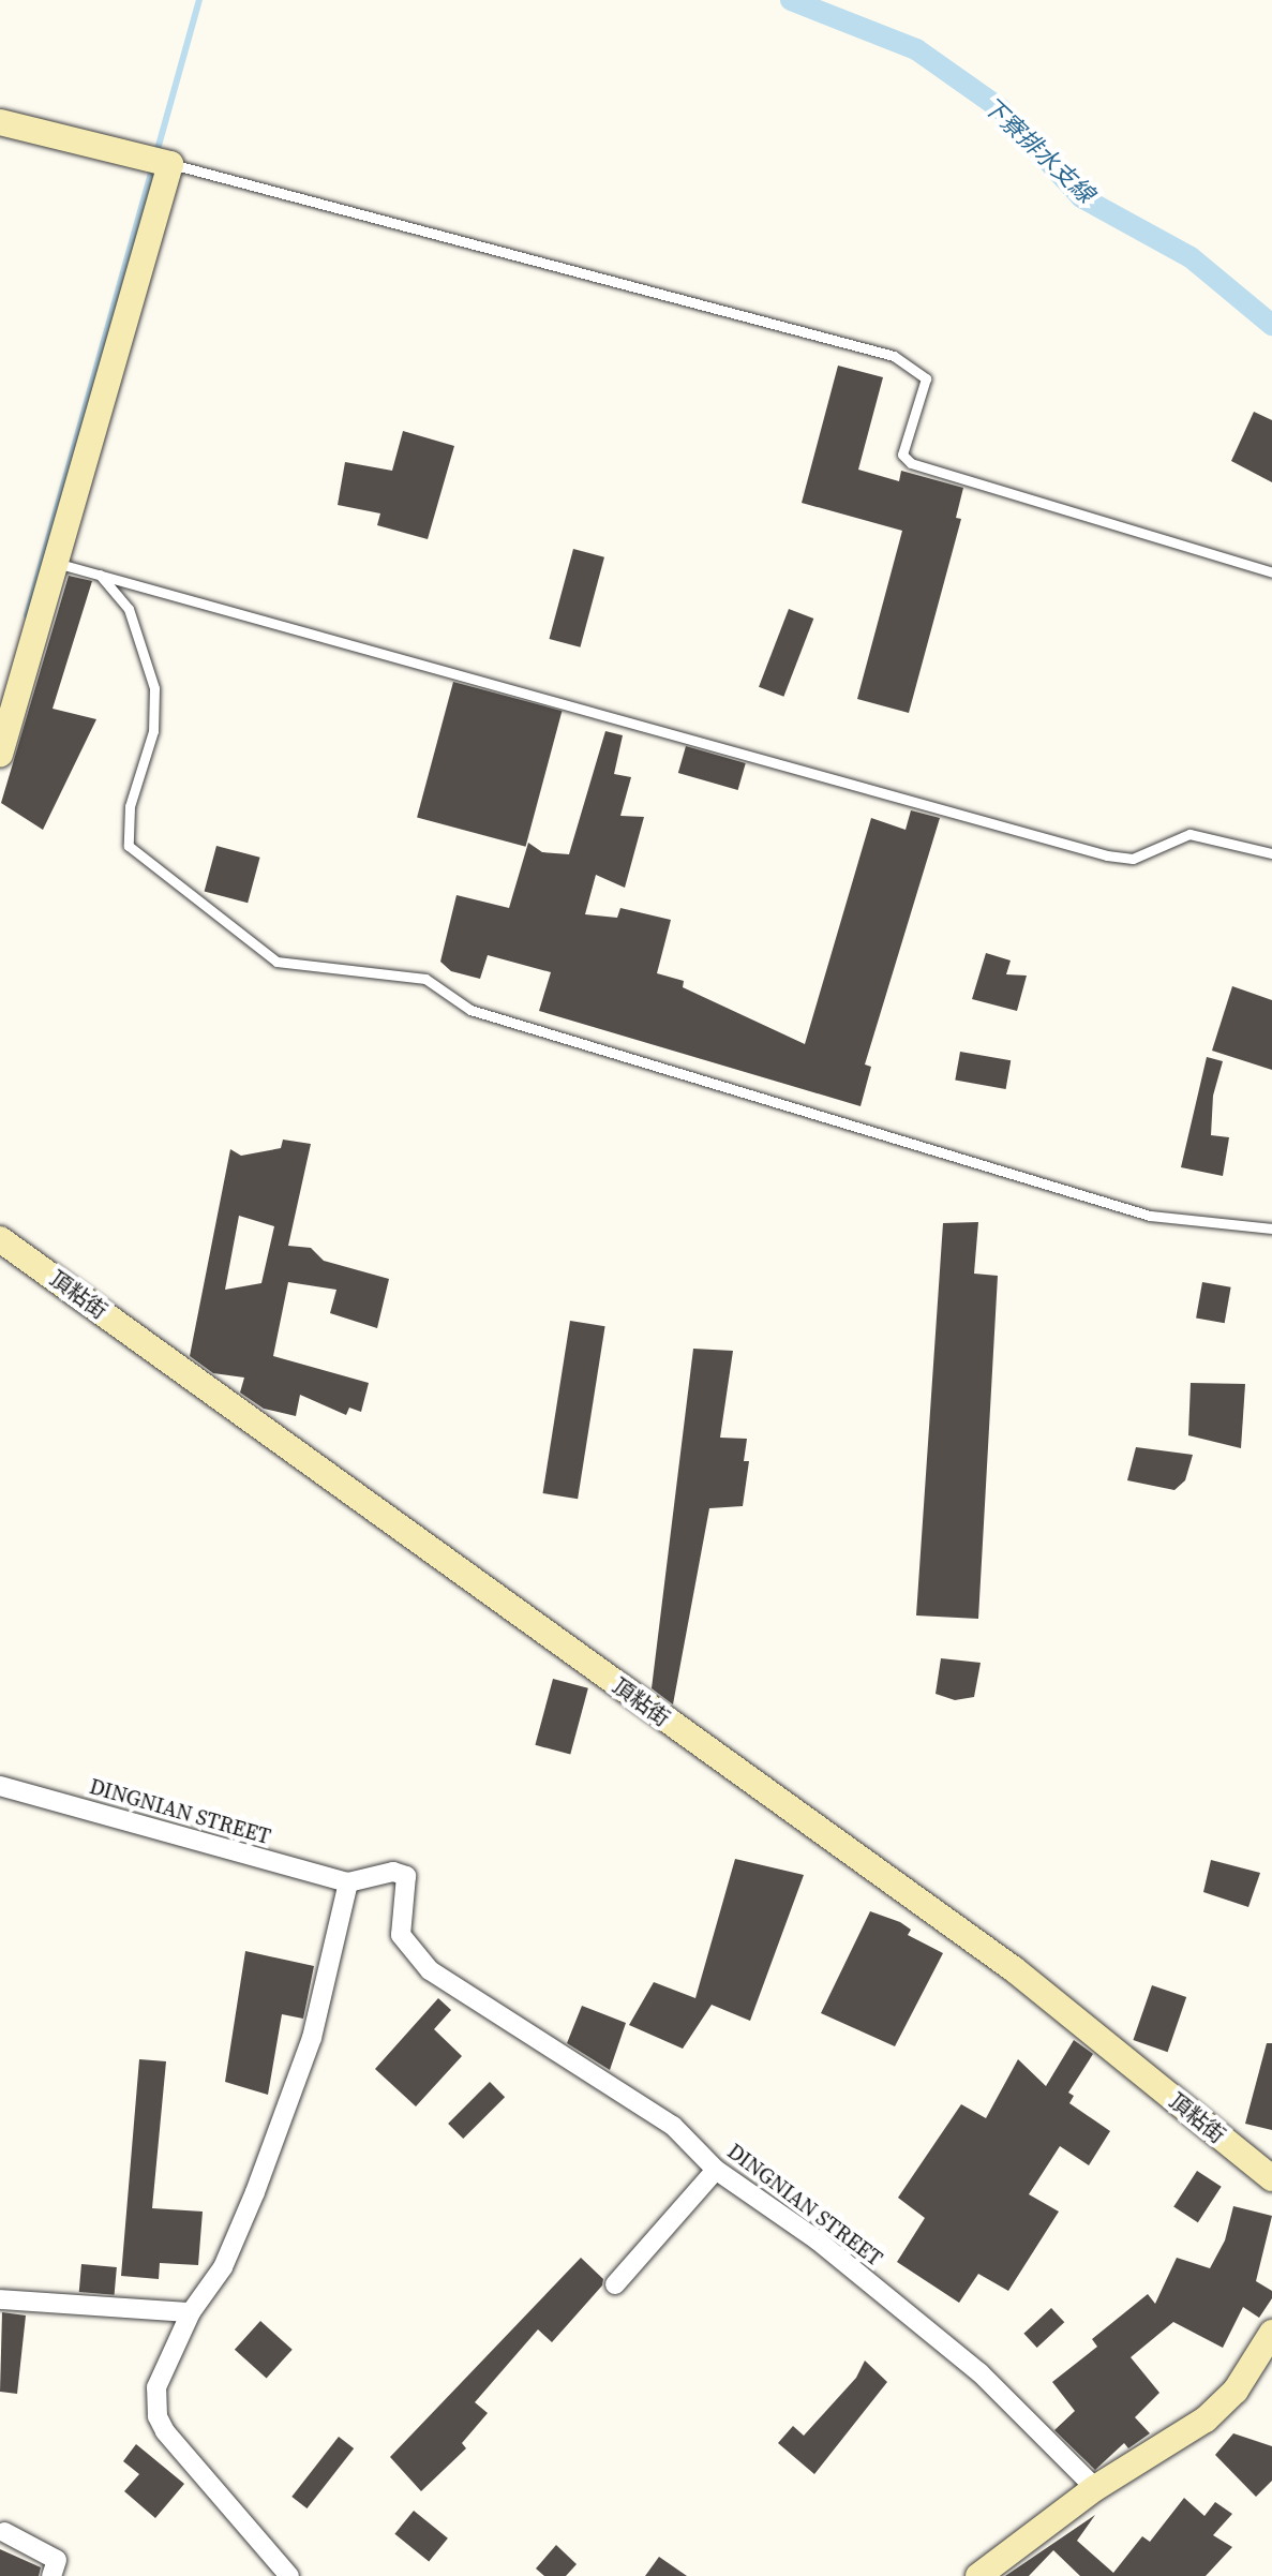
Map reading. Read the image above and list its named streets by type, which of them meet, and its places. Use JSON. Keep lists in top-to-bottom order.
{
  "streets": {
    "street": ["頂粘街", "DINGNIAN STREET"]
  },
  "water": ["下寮排水支線"]
}
